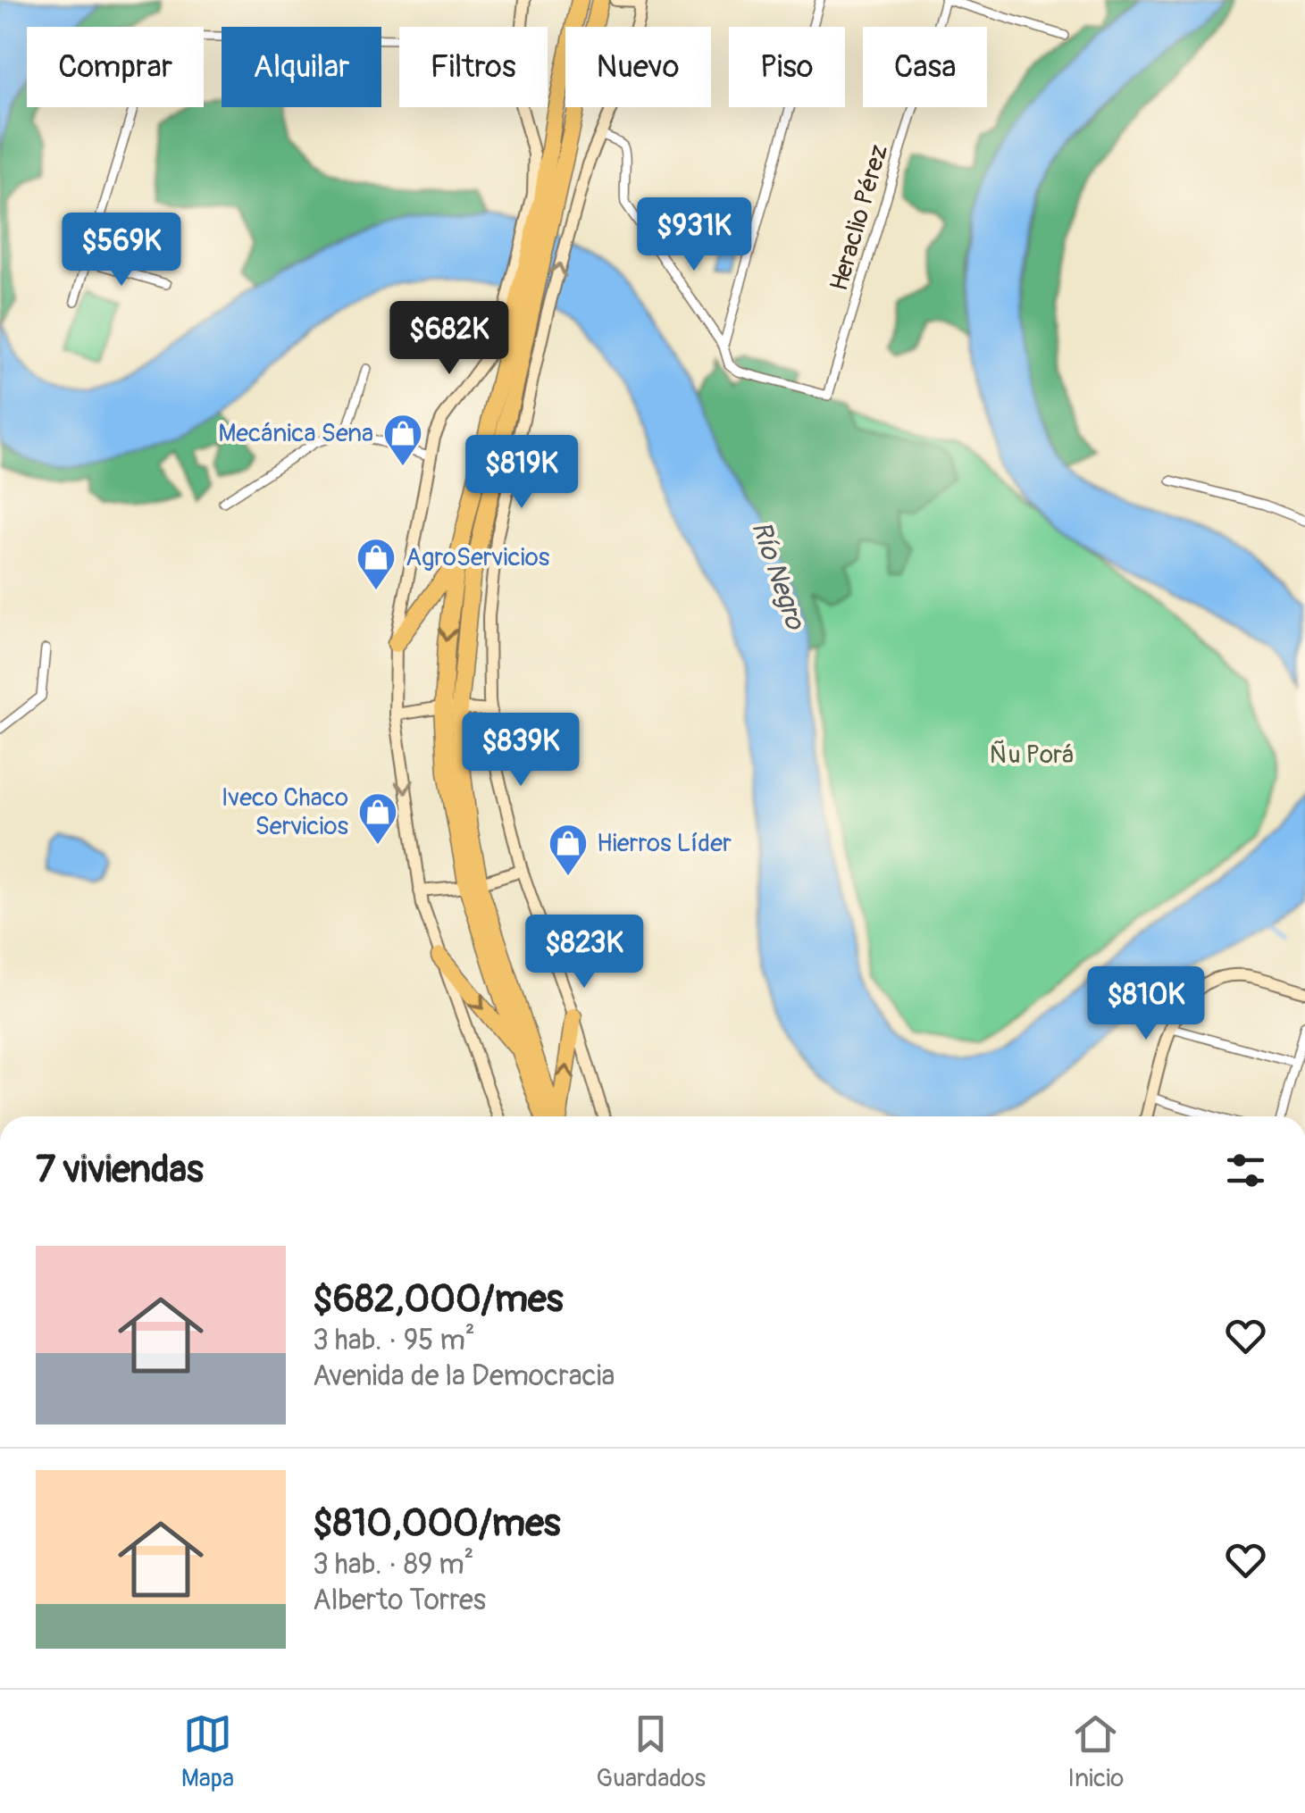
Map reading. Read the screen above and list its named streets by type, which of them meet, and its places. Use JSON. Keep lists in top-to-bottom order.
{
  "streets": {
    "street": ["Heraclio Pérez"]
  },
  "water": ["Río Negro"],
  "parks": ["Ñu Porá"],
  "places": {
    "shop": [
      "Mecánica Sena",
      "AgroServicios",
      "Iveco Chaco Servicios",
      "Hierros Líder"
    ]
  },
  "page": {
    "chip": [
      "Comprar",
      "Alquilar",
      "Filtros",
      "Nuevo",
      "Piso",
      "Casa"
    ],
    "price": [
      "$931K",
      "$569K",
      "$682K",
      "$819K",
      "$839K",
      "$823K",
      "$810K"
    ],
    "heading": "7 viviendas",
    "list": [
      {
        "name": "$682,000/mes",
        "note": "3 hab. · 95 m² · Avenida de la Democracia"
      },
      {
        "name": "$810,000/mes",
        "note": "3 hab. · 89 m² · Alberto Torres"
      }
    ],
    "tabs": ["Mapa", "Guardados", "Inicio"]
  }
}
